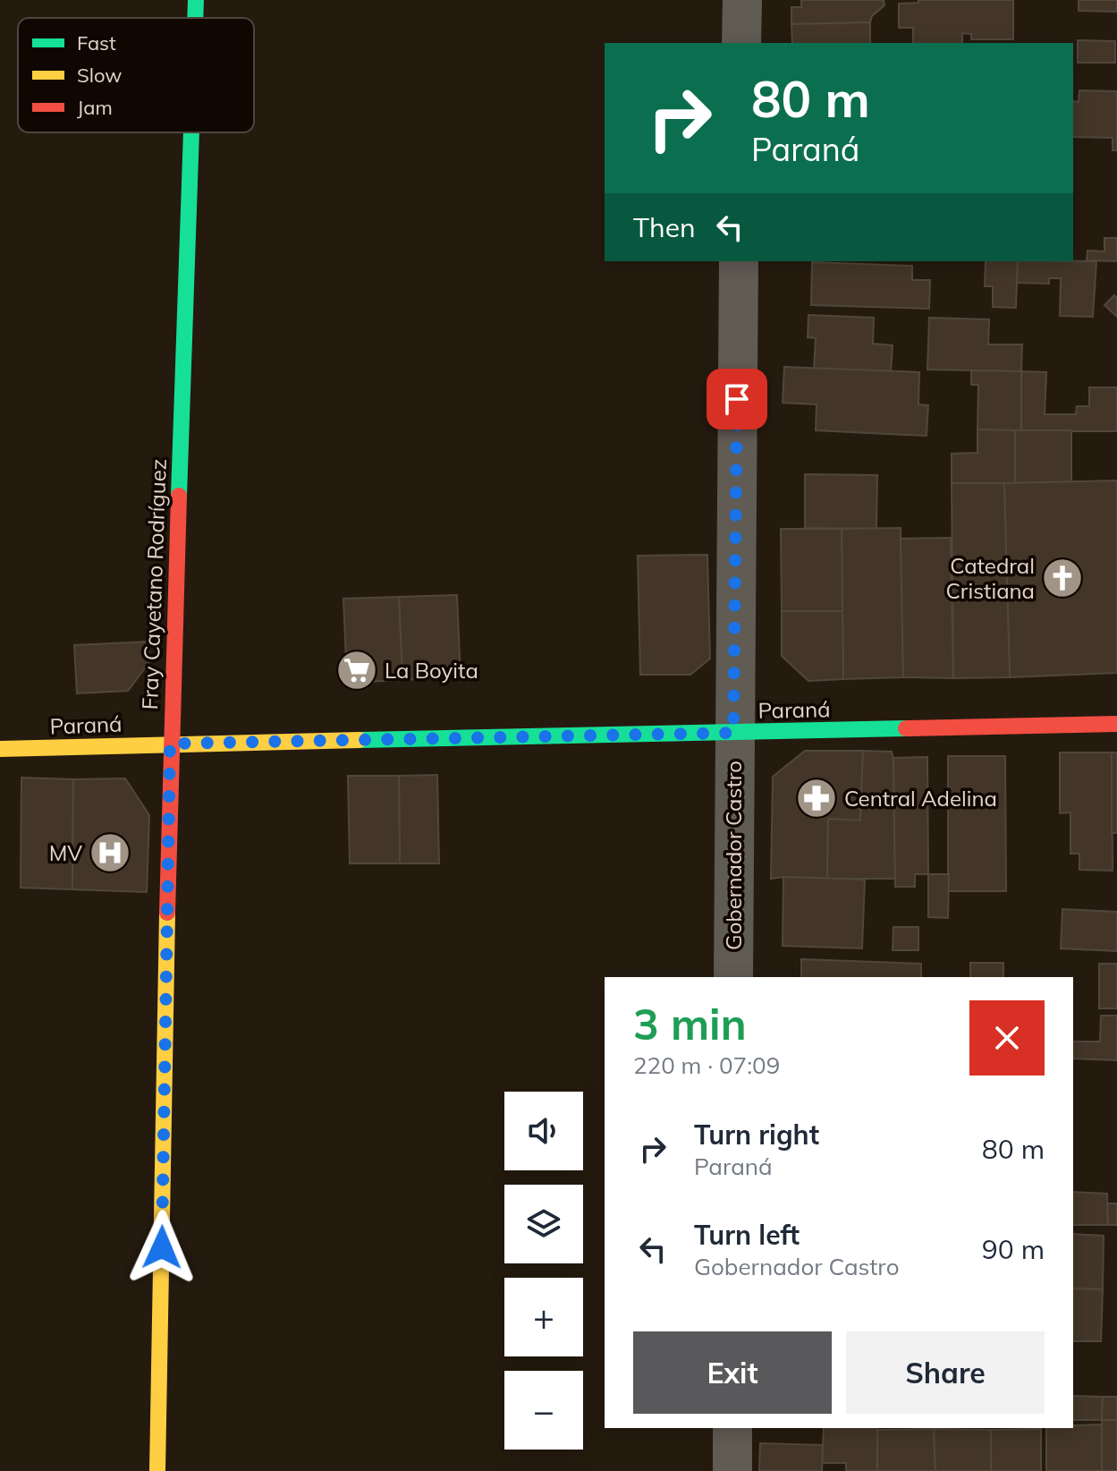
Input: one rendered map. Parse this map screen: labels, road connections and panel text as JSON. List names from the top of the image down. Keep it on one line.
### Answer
{"streets":{"street":["Fray Cayetano Rodríguez","Paraná","Gobernador Castro"]},"crossings":[["Fray Cayetano Rodríguez","Paraná"],["Paraná","Gobernador Castro"]],"places":{"church":["Catedral Cristiana"],"supermarket":["La Boyita"],"pharmacy":["Central Adelina"],"hospital":["MV"]},"legend":["Fast","Slow","Jam"],"page":{"turn":["80 m","Paraná"],"then":"Then","heading":["3 min","220 m · 07:09"],"map_buttons":["+","−"],"list":[{"name":"Turn right","note":"Paraná","value":"80 m"},{"name":"Turn left","note":"Gobernador Castro","value":"90 m"}],"buttons":["Exit","Share"]}}
